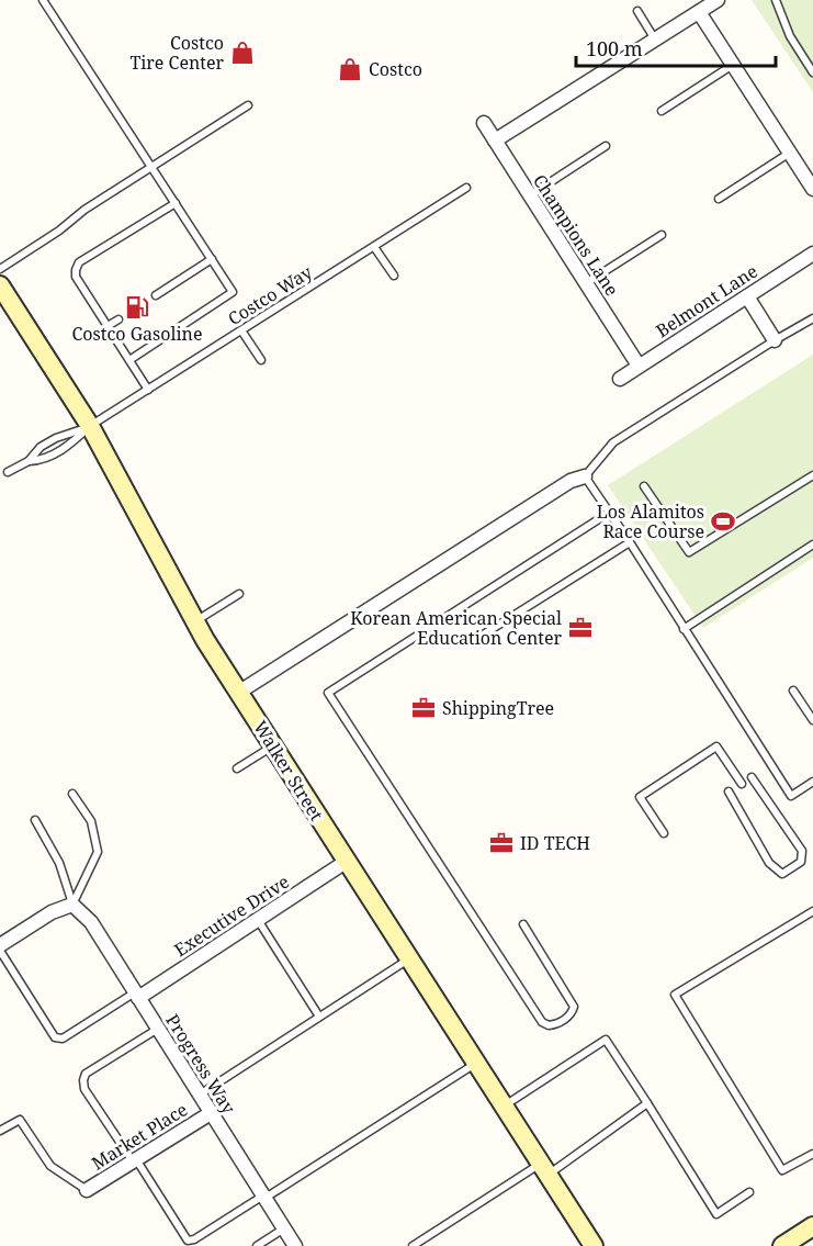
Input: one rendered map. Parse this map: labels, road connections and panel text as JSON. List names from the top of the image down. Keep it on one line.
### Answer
{"streets":{"main road":["Walker Street"],"street":["Champions Lane","Belmont Lane","Executive Drive","Progress Way","Market Place"],"lane":["Costco Way"]},"crossings":[["Champions Lane","Belmont Lane"],["Costco Way","Walker Street"],["Walker Street","Executive Drive"],["Executive Drive","Progress Way"],["Progress Way","Market Place"]],"places":{"shop":["Costco Tire Center","Costco"],"fuel station":["Costco Gasoline"],"sports":["Los Alamitos Race Course"],"office":["Korean American Special Education Center","ShippingTree","ID TECH"]},"scale_bar":"100 m"}
